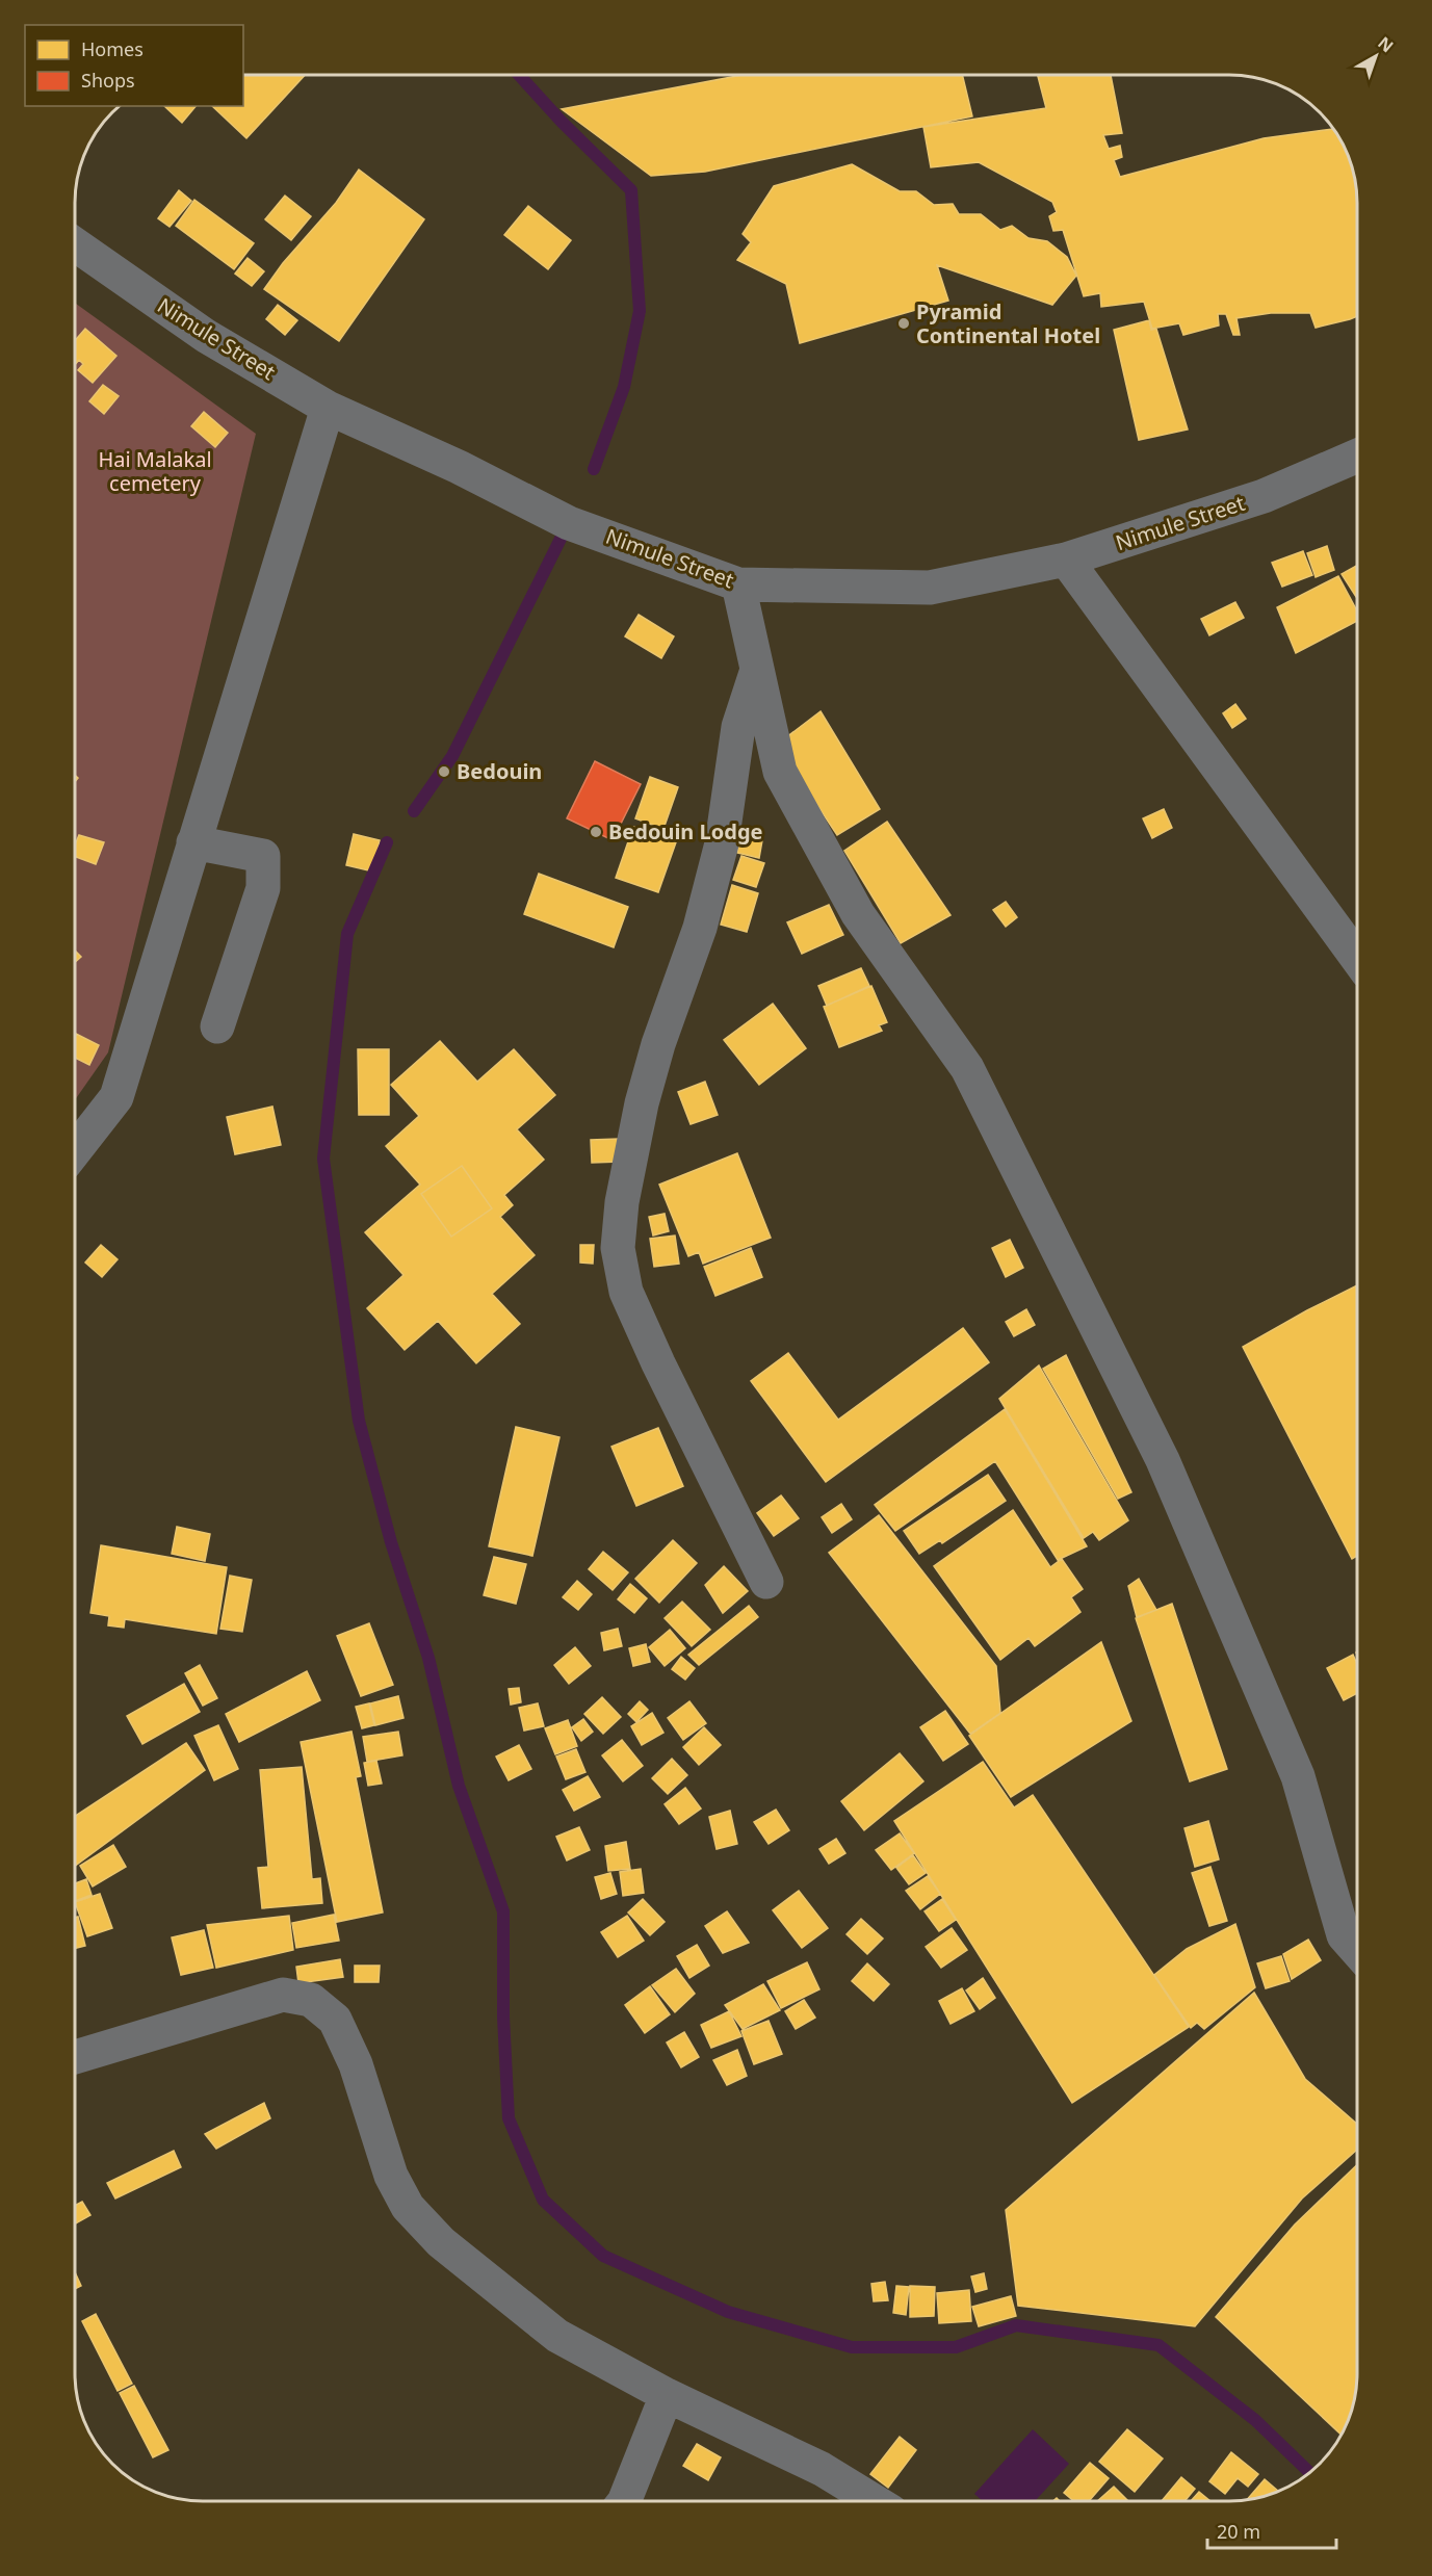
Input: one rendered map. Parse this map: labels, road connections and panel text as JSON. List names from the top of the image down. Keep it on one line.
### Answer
{"streets":{"street":["Nimule Street"]},"parks":["Hai Malakal cemetery"],"places":["Pyramid Continental Hotel","Bedouin","Bedouin Lodge"],"legend":["Homes","Shops"],"scale_bar":"20 m","north":"top right"}
